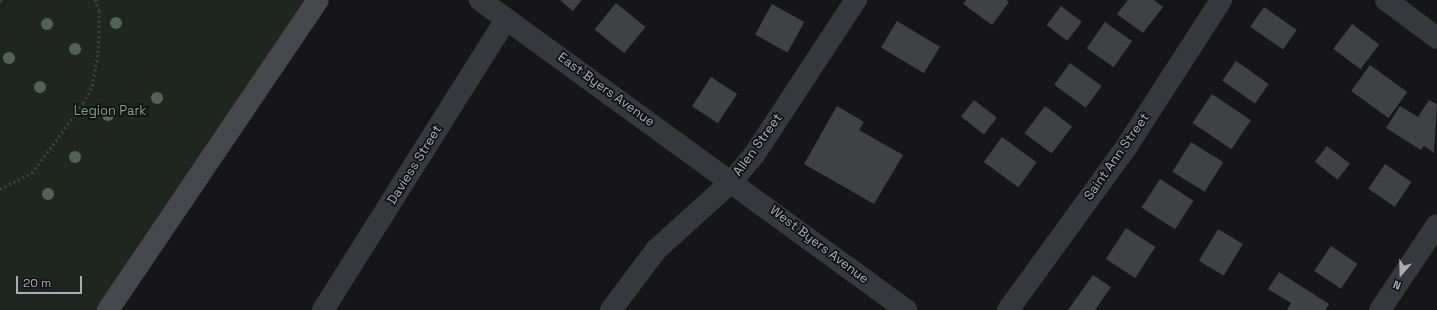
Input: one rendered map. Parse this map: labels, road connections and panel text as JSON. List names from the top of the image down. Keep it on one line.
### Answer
{"streets":{"street":["East Byers Avenue","Allen Street","Saint Ann Street","Daviess Street","West Byers Avenue"]},"crossings":[["East Byers Avenue","Allen Street"],["East Byers Avenue","Daviess Street"],["East Byers Avenue","West Byers Avenue"],["Allen Street","West Byers Avenue"]],"parks":["Legion Park"],"scale_bar":"20 m","north":"bottom"}
